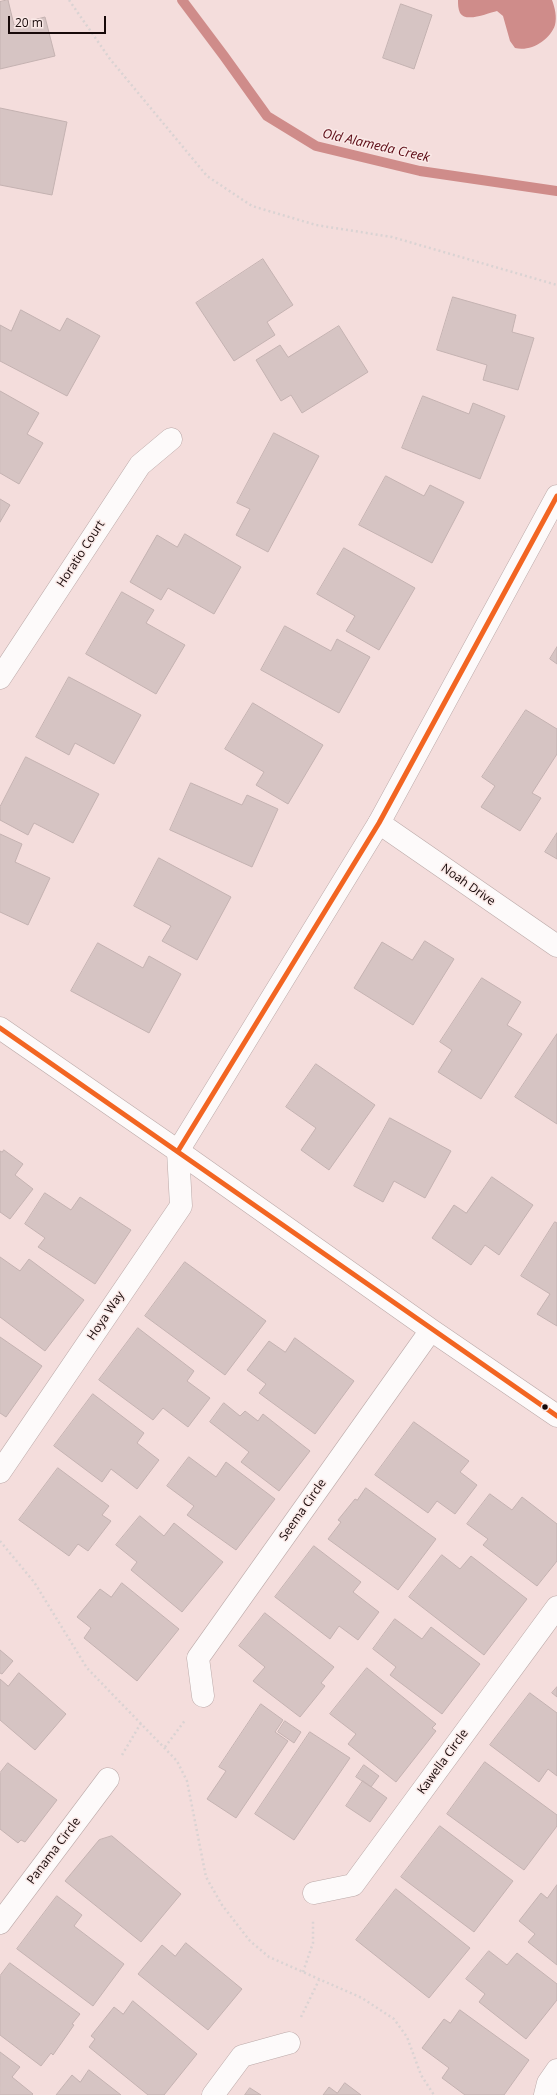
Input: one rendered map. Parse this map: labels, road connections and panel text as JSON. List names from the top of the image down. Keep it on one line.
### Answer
{"streets":{"street":["Horatio Court","Noah Drive","Hoya Way","Seema Circle","Kawella Circle","Panama Circle"]},"water":["Old Alameda Creek"],"scale_bar":"20 m"}
